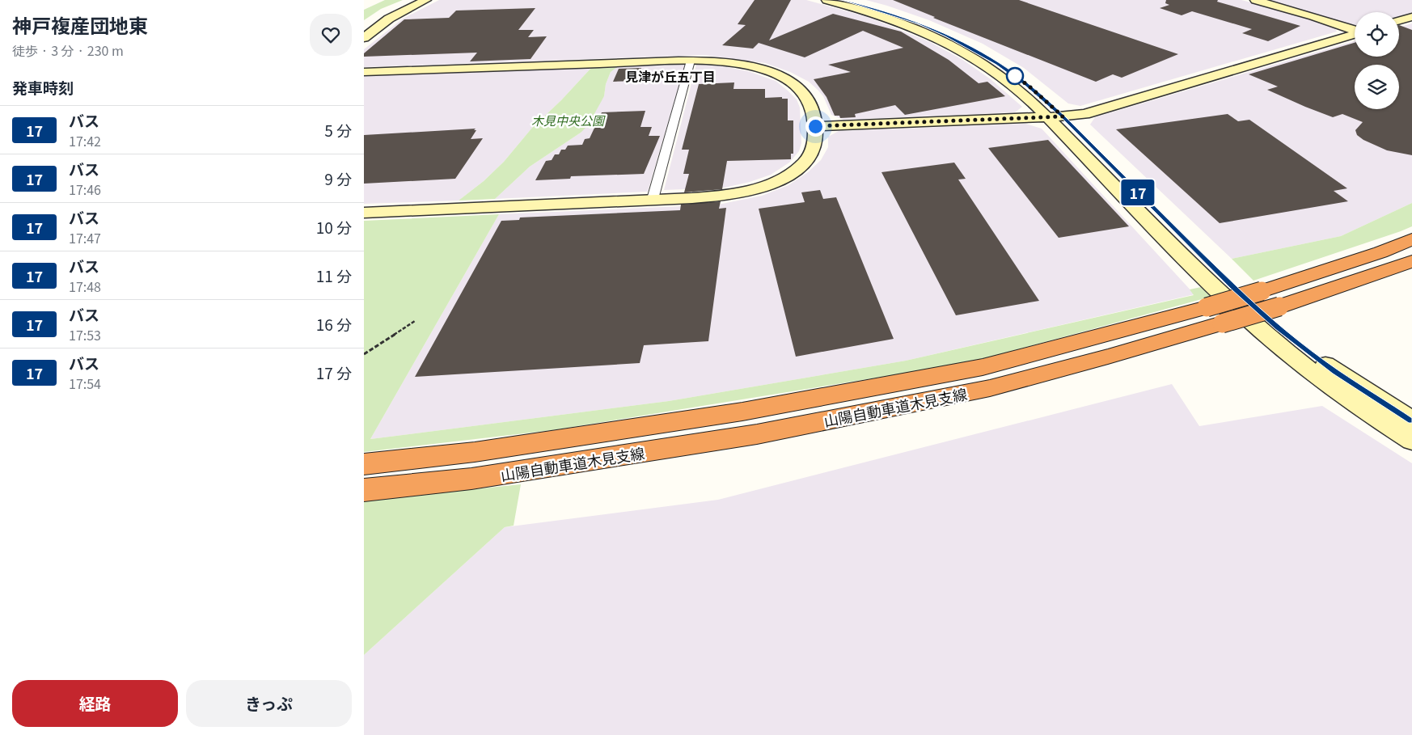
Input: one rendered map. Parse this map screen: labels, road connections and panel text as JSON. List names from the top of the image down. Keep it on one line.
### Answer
{"streets":{"highway":["山陽自動車道木見支線"]},"districts":["見津が丘五丁目"],"parks":["木見中央公園"],"lines":["bus line 17"],"page":{"heading":[["神戸複産団地東","徒歩 · 3 分 · 230 m"],"発車時刻"],"on_map":"17","list":[{"mark":"17","name":"バス","note":"17:42","value":"5 分"},{"mark":"17","name":"バス","note":"17:46","value":"9 分"},{"mark":"17","name":"バス","note":"17:47","value":"10 分"},{"mark":"17","name":"バス","note":"17:48","value":"11 分"},{"mark":"17","name":"バス","note":"17:53","value":"16 分"},{"mark":"17","name":"バス","note":"17:54","value":"17 分"}],"buttons":["経路","きっぷ"]}}
